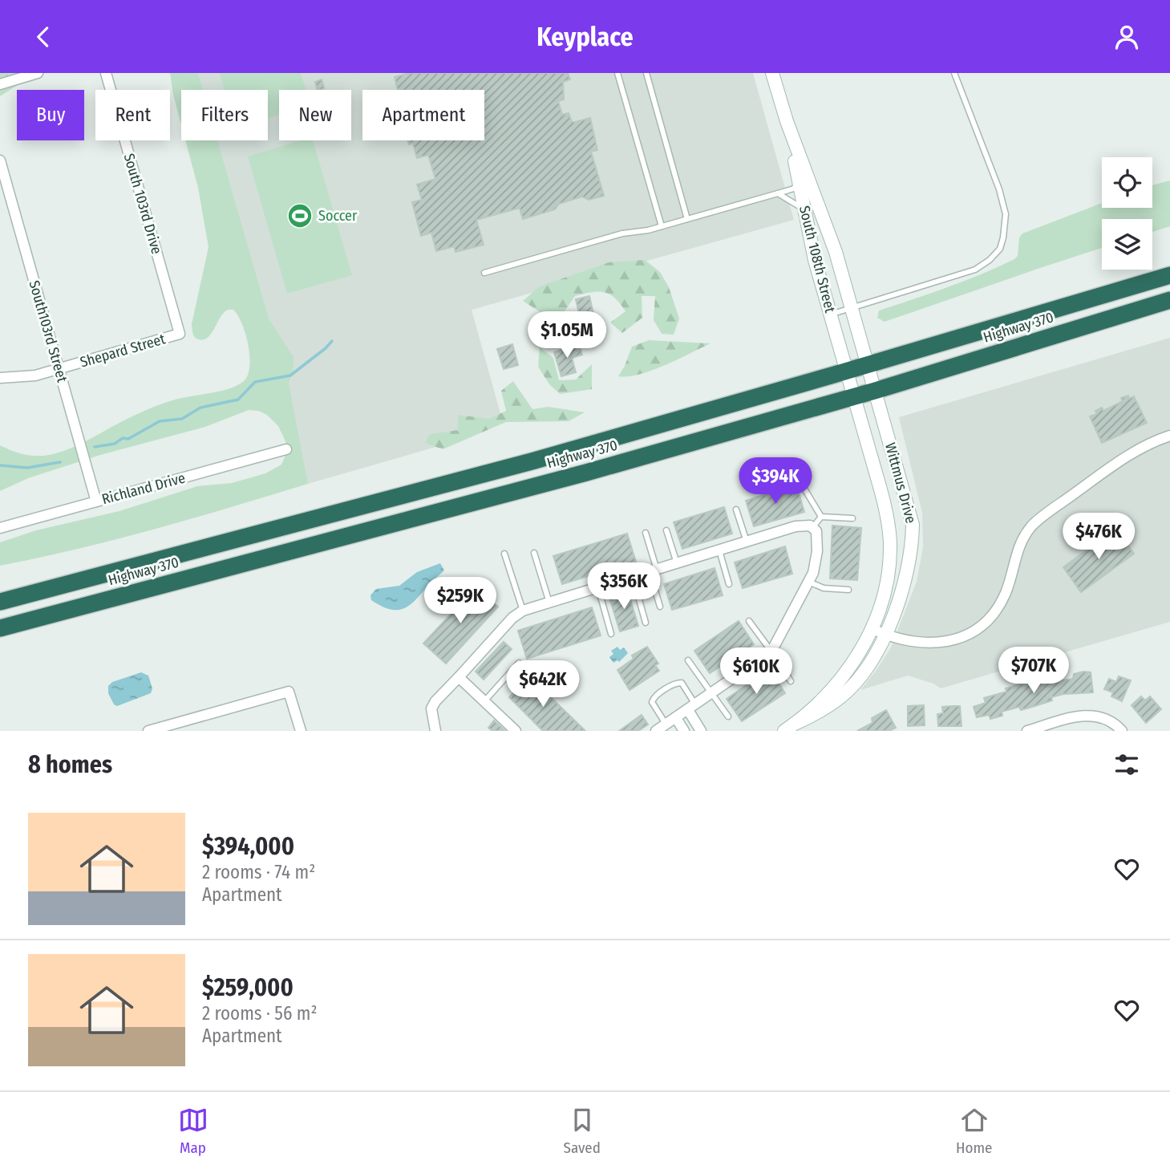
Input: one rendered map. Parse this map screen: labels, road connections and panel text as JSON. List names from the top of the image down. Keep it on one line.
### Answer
{"streets":{"highway":["Highway 370"],"street":["South 103rd Drive","South 108th Street","South103rd Street","Shepard Street","Wittmus Drive","Richland Drive"]},"crossings":[["South 103rd Drive","Shepard Street"],["South 108th Street","Highway 370"],["South 108th Street","Wittmus Drive"],["Highway 370","Wittmus Drive"],["South103rd Street","Shepard Street"],["South103rd Street","Richland Drive"]],"places":{"sports":["Soccer"]},"page":{"header":"Keyplace","chip":["Buy","Rent","Filters","New","Apartment"],"price":["$1.05M","$394K","$476K","$356K","$259K","$707K","$610K","$642K"],"heading":"8 homes","list":[{"name":"$394,000","note":"2 rooms · 74 m² · Apartment"},{"name":"$259,000","note":"2 rooms · 56 m² · Apartment"}],"tabs":["Map","Saved","Home"]}}
